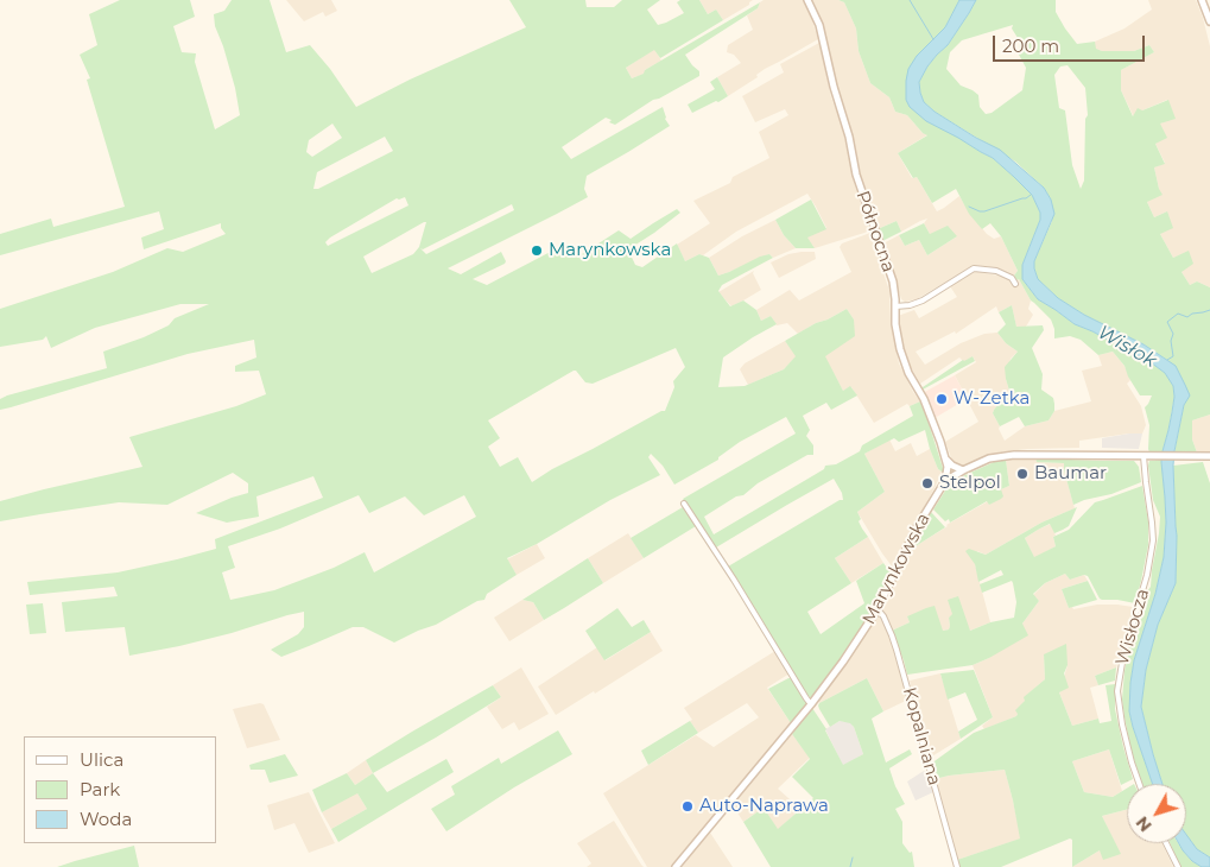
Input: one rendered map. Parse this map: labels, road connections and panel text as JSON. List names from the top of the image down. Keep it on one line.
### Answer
{"streets":{"street":["Północna","Marynkowska","Wisłocza","Kopalniana"]},"crossings":[["Północna","Marynkowska"],["Marynkowska","Wisłocza"],["Marynkowska","Kopalniana"]],"water":["Wisłok"],"places":["Marynkowska","W-Zetka","Baumar","Stelpol","Auto-Naprawa"],"legend":["Ulica","Park","Woda"],"scale_bar":"200 m","north":"bottom left"}
